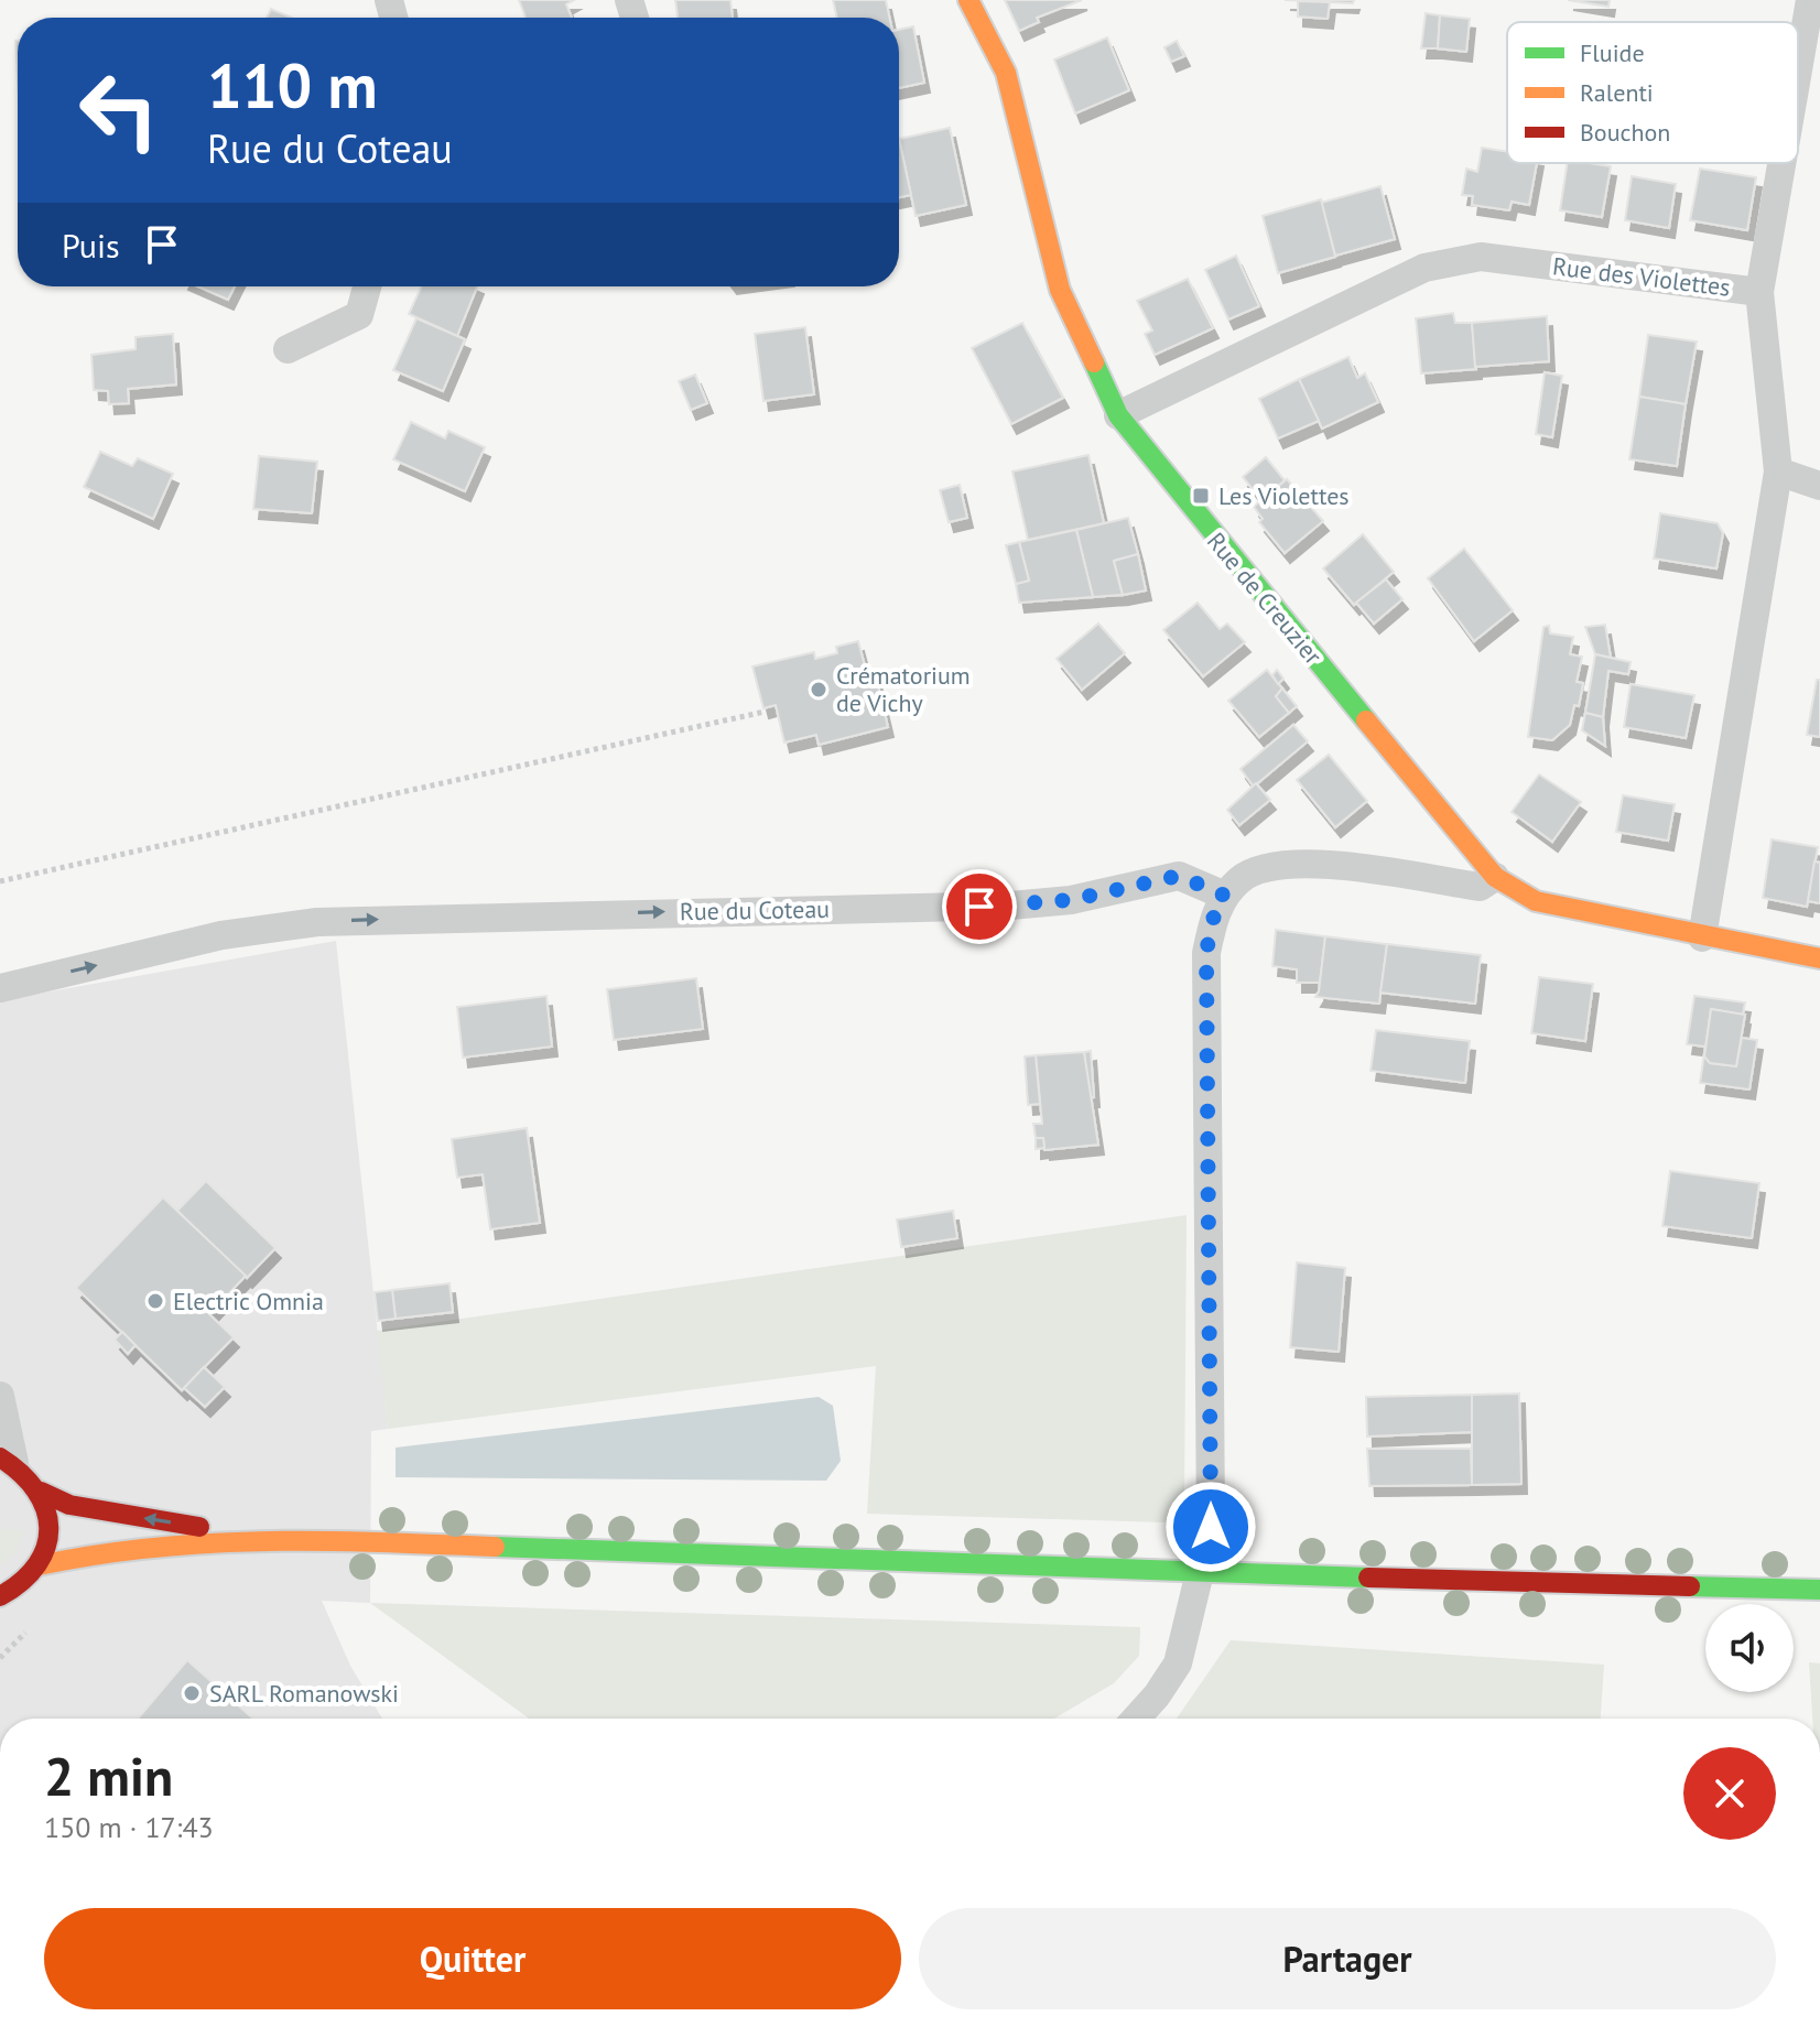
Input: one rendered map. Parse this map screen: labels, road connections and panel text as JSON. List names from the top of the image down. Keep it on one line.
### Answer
{"streets":{"street":["Rue des Violettes","Rue de Creuzier","Rue du Coteau"]},"crossings":[["Rue des Violettes","Rue de Creuzier"]],"one_way":["Rue du Coteau"],"places":{"transit":["Les Violettes"],"other":["Crématorium de Vichy","Electric Omnia","SARL Romanowski"]},"legend":["Fluide","Ralenti","Bouchon"],"page":{"turn":["110 m","Rue du Coteau"],"then":"Puis","heading":["2 min","150 m · 17:43"],"buttons":["Quitter","Partager"]}}
